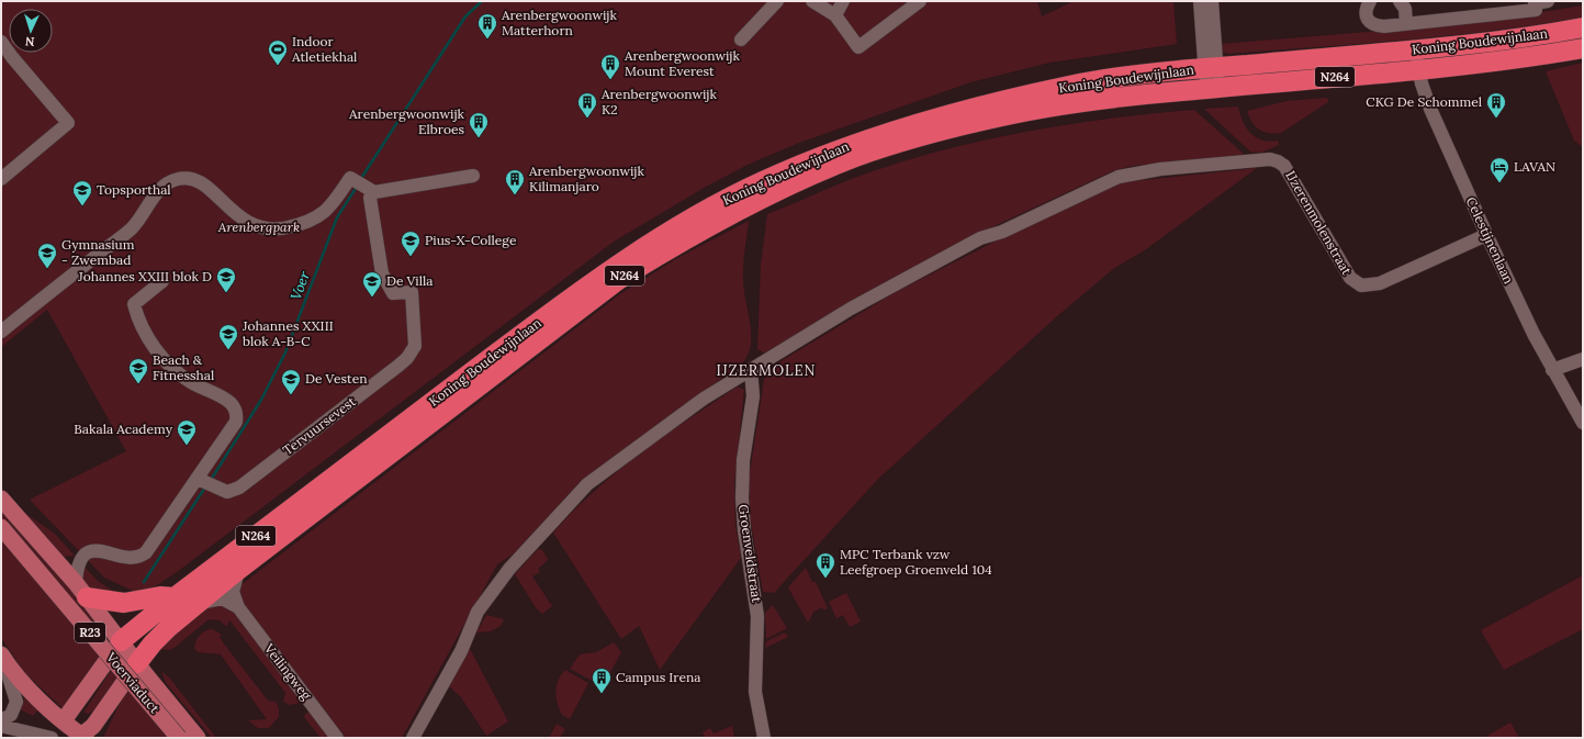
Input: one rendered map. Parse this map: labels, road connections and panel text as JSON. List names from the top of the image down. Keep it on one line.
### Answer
{"streets":{"highway":["Koning Boudewijnlaan","N264"],"main road":["R23","Voerviaduct"],"street":["IJzerenmolenstraat","Celestijnenlaan","Tervuursevest","Groenveldstraat","Veilingweg"]},"crossings":[["Koning Boudewijnlaan","Celestijnenlaan"],["Koning Boudewijnlaan","R23"],["Koning Boudewijnlaan","Veilingweg"],["IJzerenmolenstraat","Celestijnenlaan"],["IJzerenmolenstraat","Groenveldstraat"]],"districts":["IJZERMOLEN"],"water":["Voer"],"parks":["Arenbergpark"],"places":{"building":["Arenbergwoonwijk Matterhorn","Arenbergwoonwijk Mount Everest","Arenbergwoonwijk K2","CKG De Schommel","Arenbergwoonwijk Elbroes","Arenbergwoonwijk Kilimanjaro","MPC Terbank vzw Leefgroep Groenveld 104","Campus Irena"],"sports":["Indoor Atletiekhal"],"hotel":["LAVAN"],"school or university":["Topsporthal","Pius-X-College","Gymnasium - Zwembad","Johannes XXIII blok D","De Villa","Johannes XXIII blok A-B-C","Beach & Fitnesshal","De Vesten","Bakala Academy"]},"north":"bottom"}
